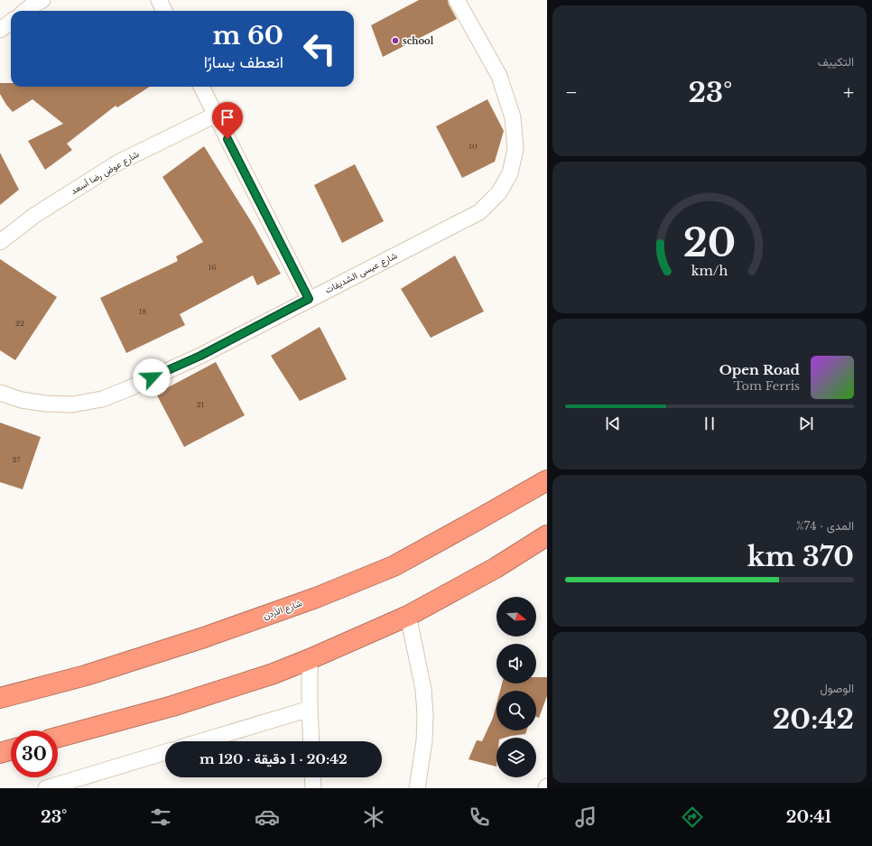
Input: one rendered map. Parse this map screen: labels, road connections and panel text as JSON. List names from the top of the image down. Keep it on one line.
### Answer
{"streets":{"highway":["شارع الأردن"],"street":["شارع عوض رضا أسعد","شارع عيسى الشديفات"]},"places":["school"],"house_numbers":["10","16","18","22","21","27"],"north":"right","page":{"tile":["التكييف",["المدى · 74%","370 km"],["الوصول","20:42"]],"turn":["60 m","انعطف يسارًا"],"heat":["−","23°","+"],"song":["Open Road","Tom Ferris"],"limit":"30","trip":"20:42 · 1 دقيقة · 120 m","tabs":["20:41","23°"],"gauge":["20","km/h"]}}
